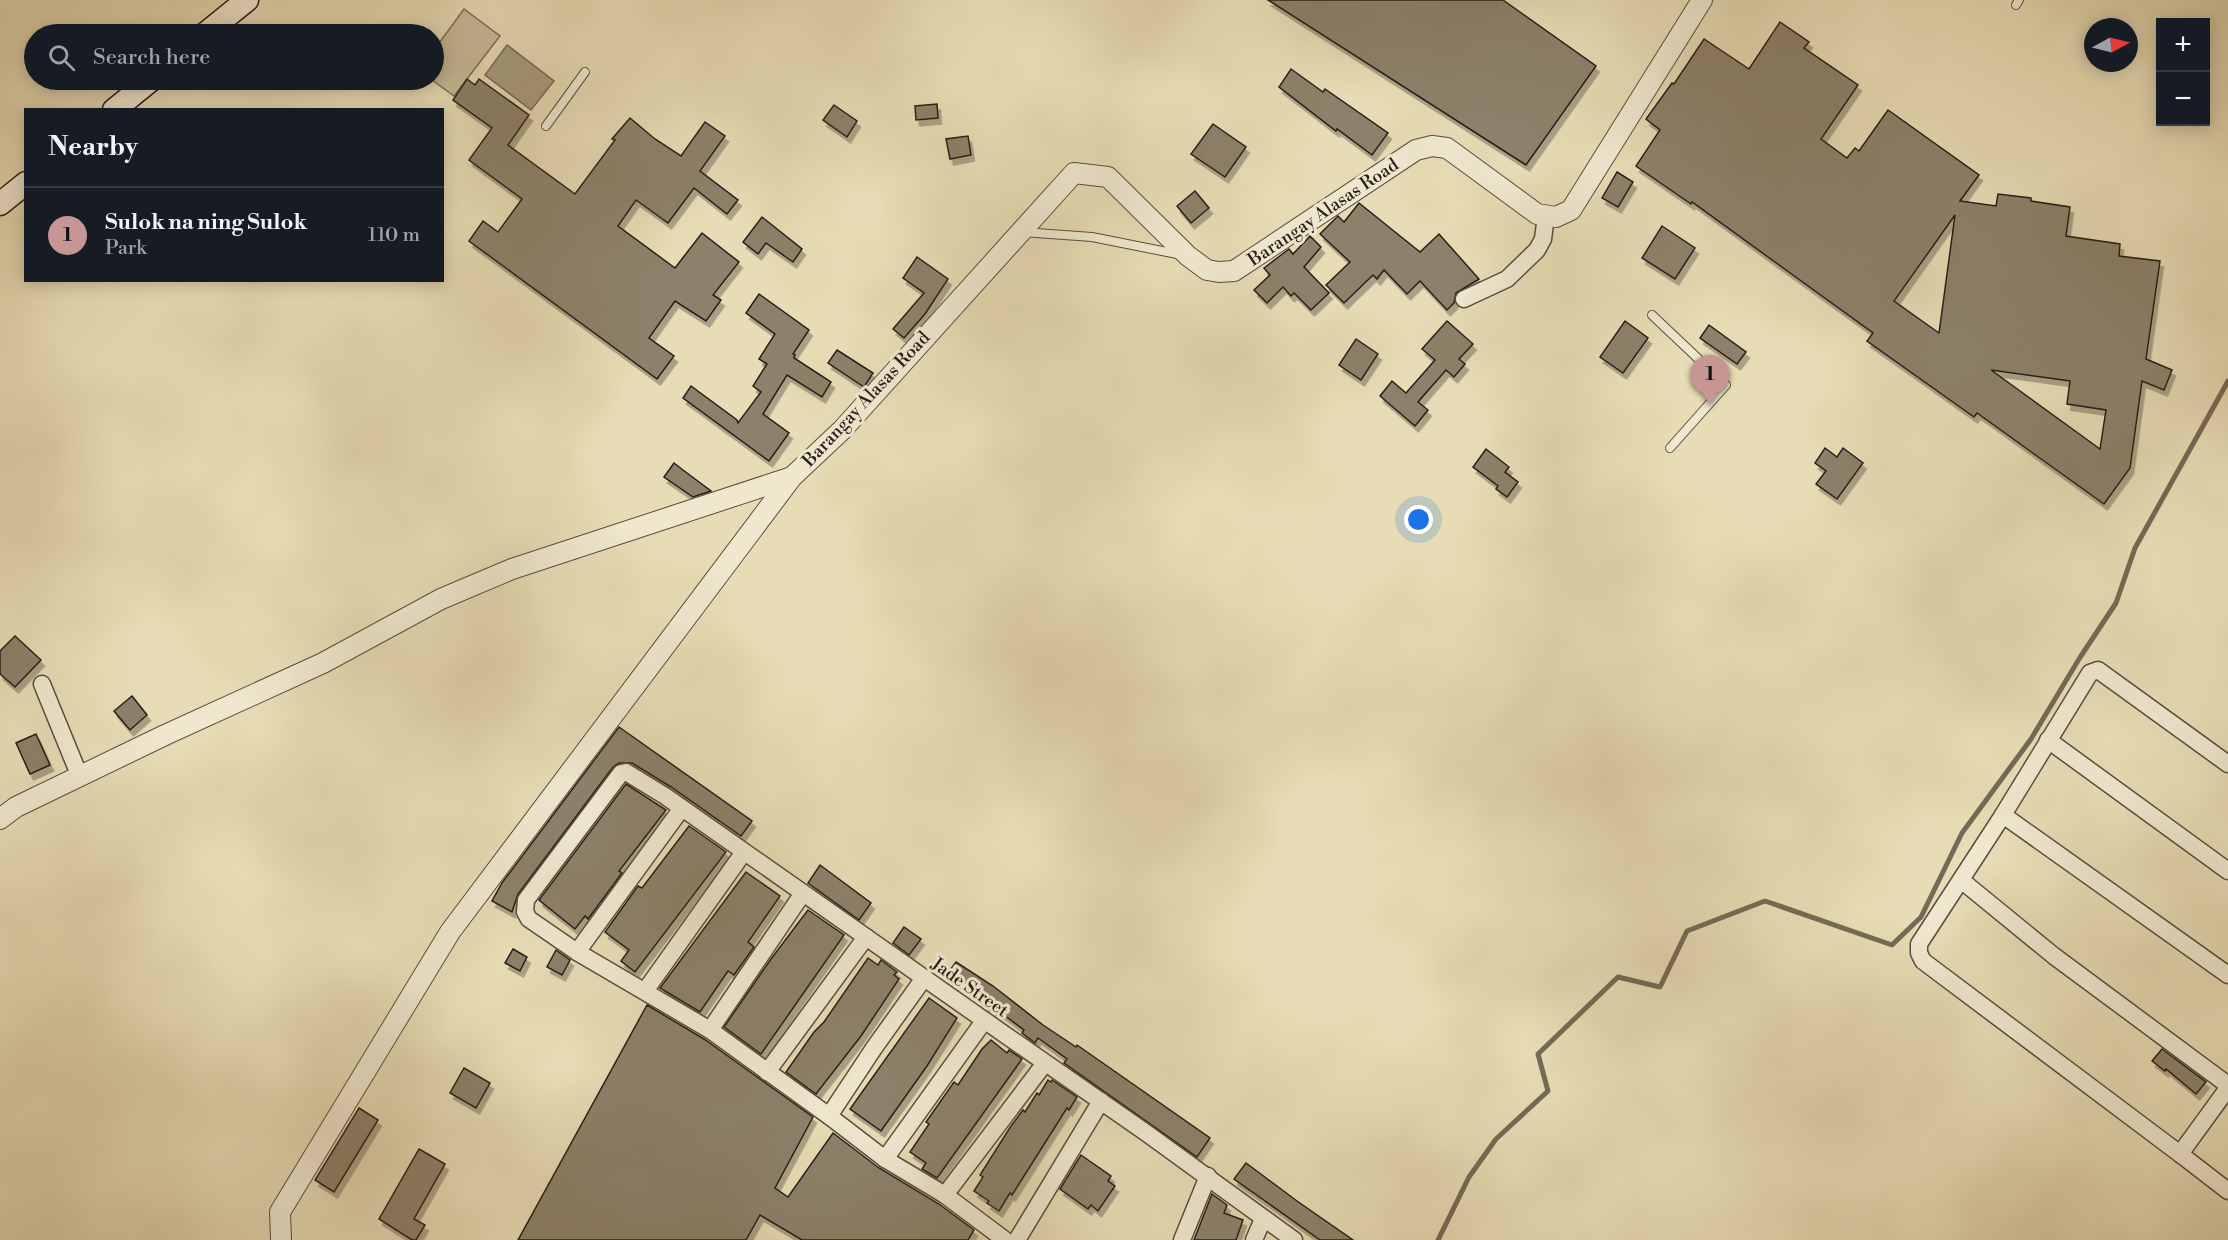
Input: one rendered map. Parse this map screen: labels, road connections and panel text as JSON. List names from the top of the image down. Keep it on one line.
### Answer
{"streets":{"street":["Barangay Alasas Road","Jade Street"]},"north":"right","page":{"map_buttons":["+","−"],"search":"Search here","heading":"Nearby","list":[{"mark":"1","name":"Sulok na ning Sulok","note":"Park","value":"110 m"}],"pins":"1"}}
